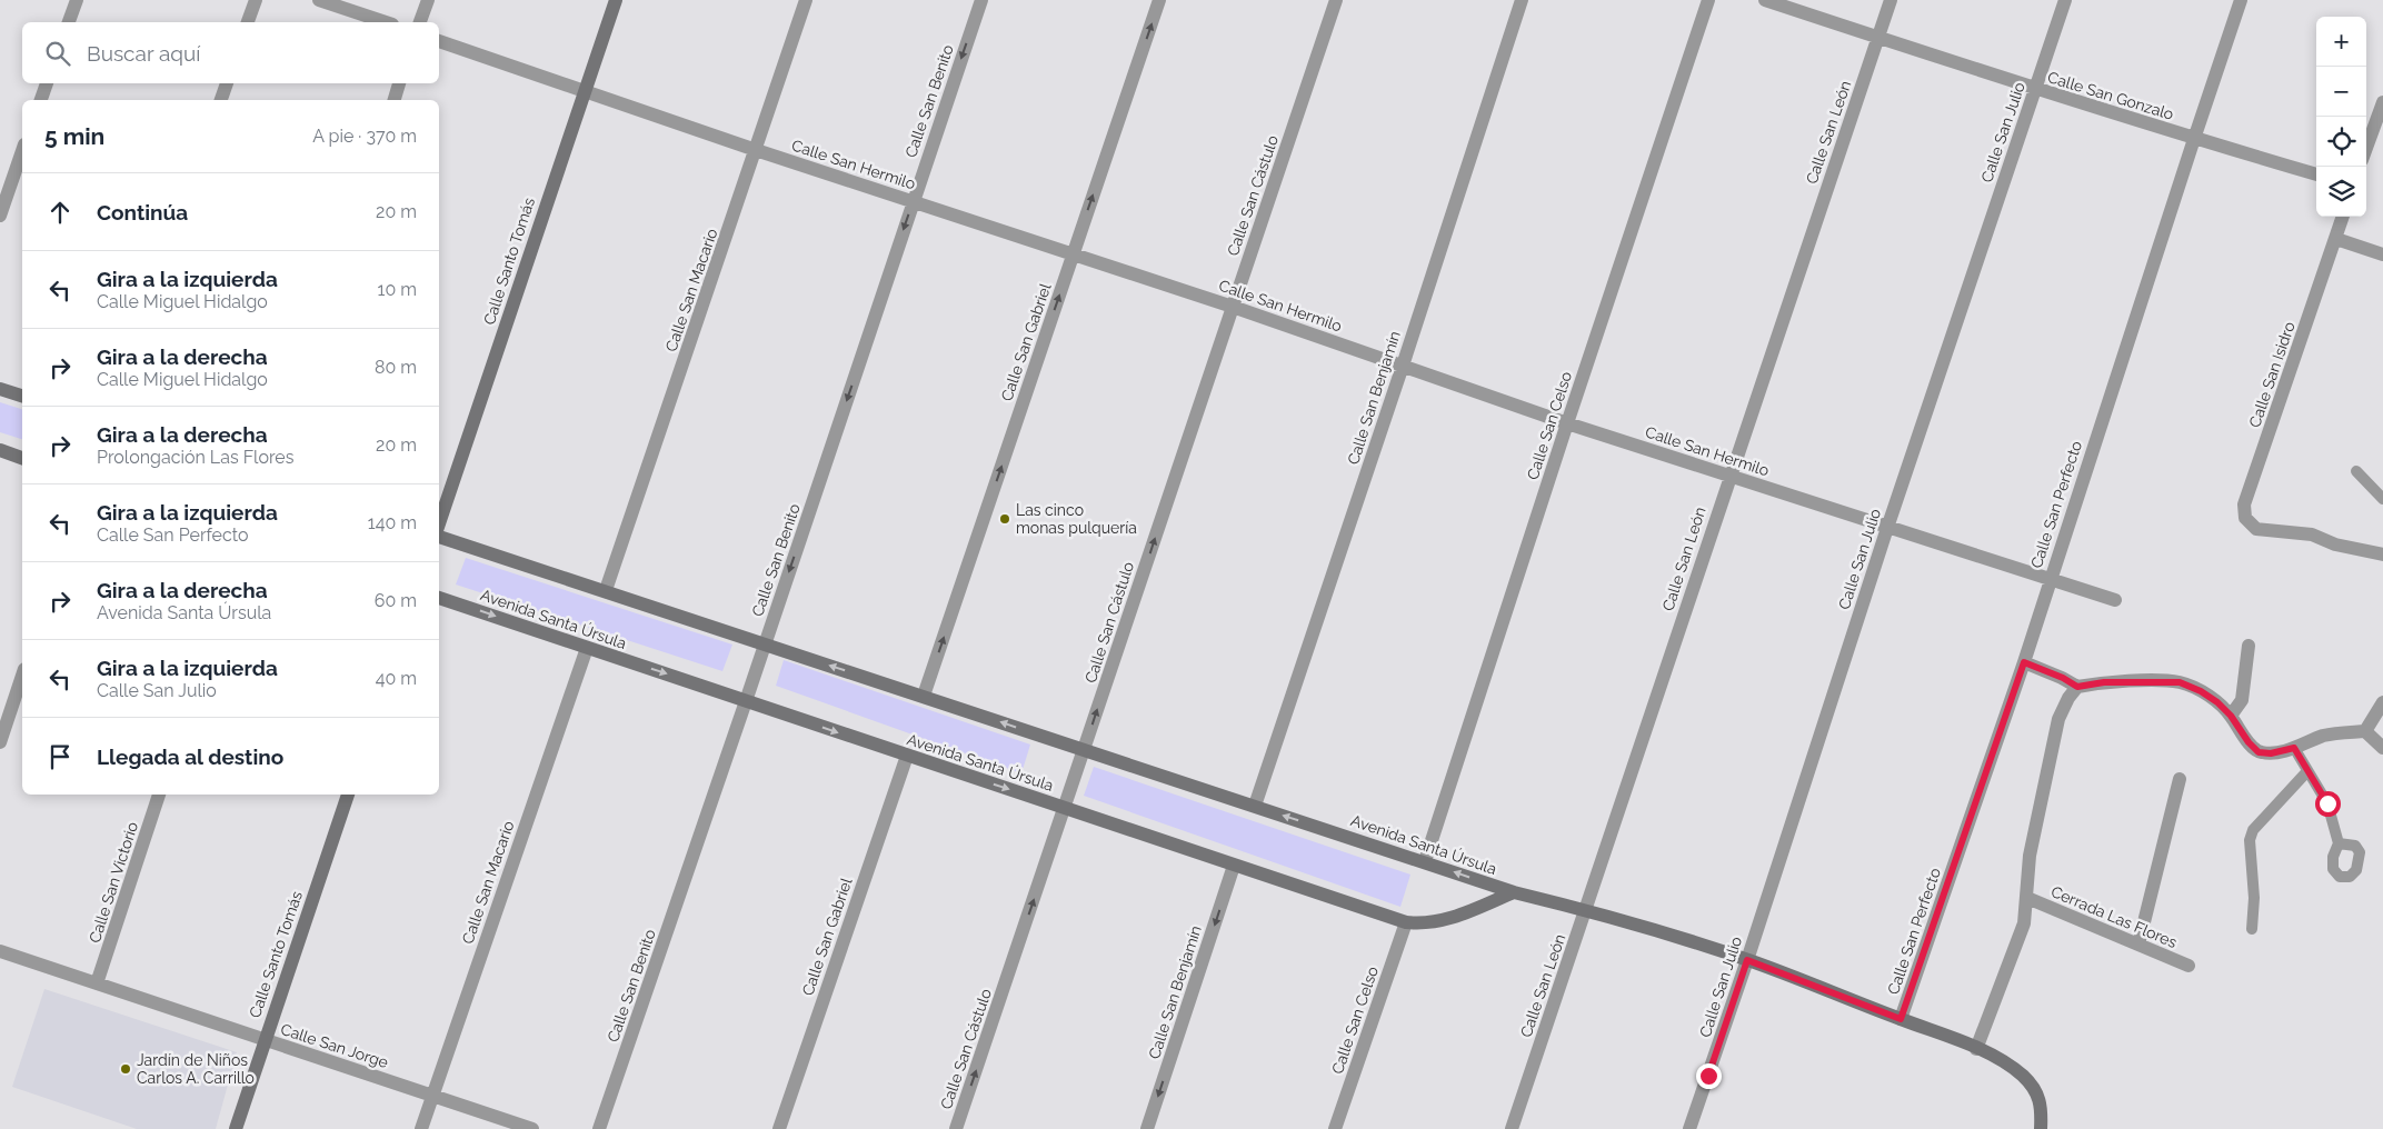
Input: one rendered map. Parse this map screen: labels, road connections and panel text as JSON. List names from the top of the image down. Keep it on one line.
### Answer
{"streets":{"street":["Calle San Gonzalo","Calle San Benito","Calle San León","Calle San Julio","Calle San Hermilo","Calle San Cástulo","Calle Santo Tomás","Calle San Macario","Calle San Gabriel","Calle San Isidro","Calle San Benjamín","Calle San Celso","Calle San Perfecto","Avenida Santa Úrsula","Calle San Victorio","Cerrada Las Flores","Calle San Jorge"]},"crossings":[["Calle San Gonzalo","Calle San León"],["Calle San Gonzalo","Calle San Julio"],["Calle San Gonzalo","Calle San Perfecto"],["Calle San Benito","Calle San Hermilo"],["Calle San Benito","Avenida Santa Úrsula"],["Calle San León","Calle San Hermilo"],["Calle San León","Avenida Santa Úrsula"],["Calle San Julio","Calle San Hermilo"],["Calle San Julio","Avenida Santa Úrsula"],["Calle San Hermilo","Calle San Cástulo"],["Calle San Hermilo","Calle Santo Tomás"],["Calle San Hermilo","Calle San Macario"],["Calle San Hermilo","Calle San Gabriel"],["Calle San Hermilo","Calle San Benjamín"],["Calle San Hermilo","Calle San Celso"],["Calle San Hermilo","Calle San Perfecto"],["Calle San Cástulo","Avenida Santa Úrsula"],["Calle Santo Tomás","Calle San Jorge"],["Calle San Macario","Avenida Santa Úrsula"],["Calle San Macario","Calle San Jorge"],["Calle San Gabriel","Avenida Santa Úrsula"],["Calle San Benjamín","Avenida Santa Úrsula"],["Calle San Celso","Avenida Santa Úrsula"],["Calle San Perfecto","Avenida Santa Úrsula"],["Calle San Victorio","Calle San Jorge"]],"one_way":["Calle San Benito","Calle San Cástulo","Calle San Gabriel"],"places":["Las cinco monas pulquería","Jardín de Niños Carlos A. Carrillo"],"page":{"map_buttons":["+","−"],"search":"Buscar aquí","heading":["5 min","A pie · 370 m"],"list":[["Continúa","20 m"],["Gira a la izquierda","Calle Miguel Hidalgo","10 m"],["Gira a la derecha","Calle Miguel Hidalgo","80 m"],["Gira a la derecha","Prolongación Las Flores","20 m"],["Gira a la izquierda","Calle San Perfecto","140 m"],["Gira a la derecha","Avenida Santa Úrsula","60 m"],["Gira a la izquierda","Calle San Julio","40 m"],"Llegada al destino"]}}
